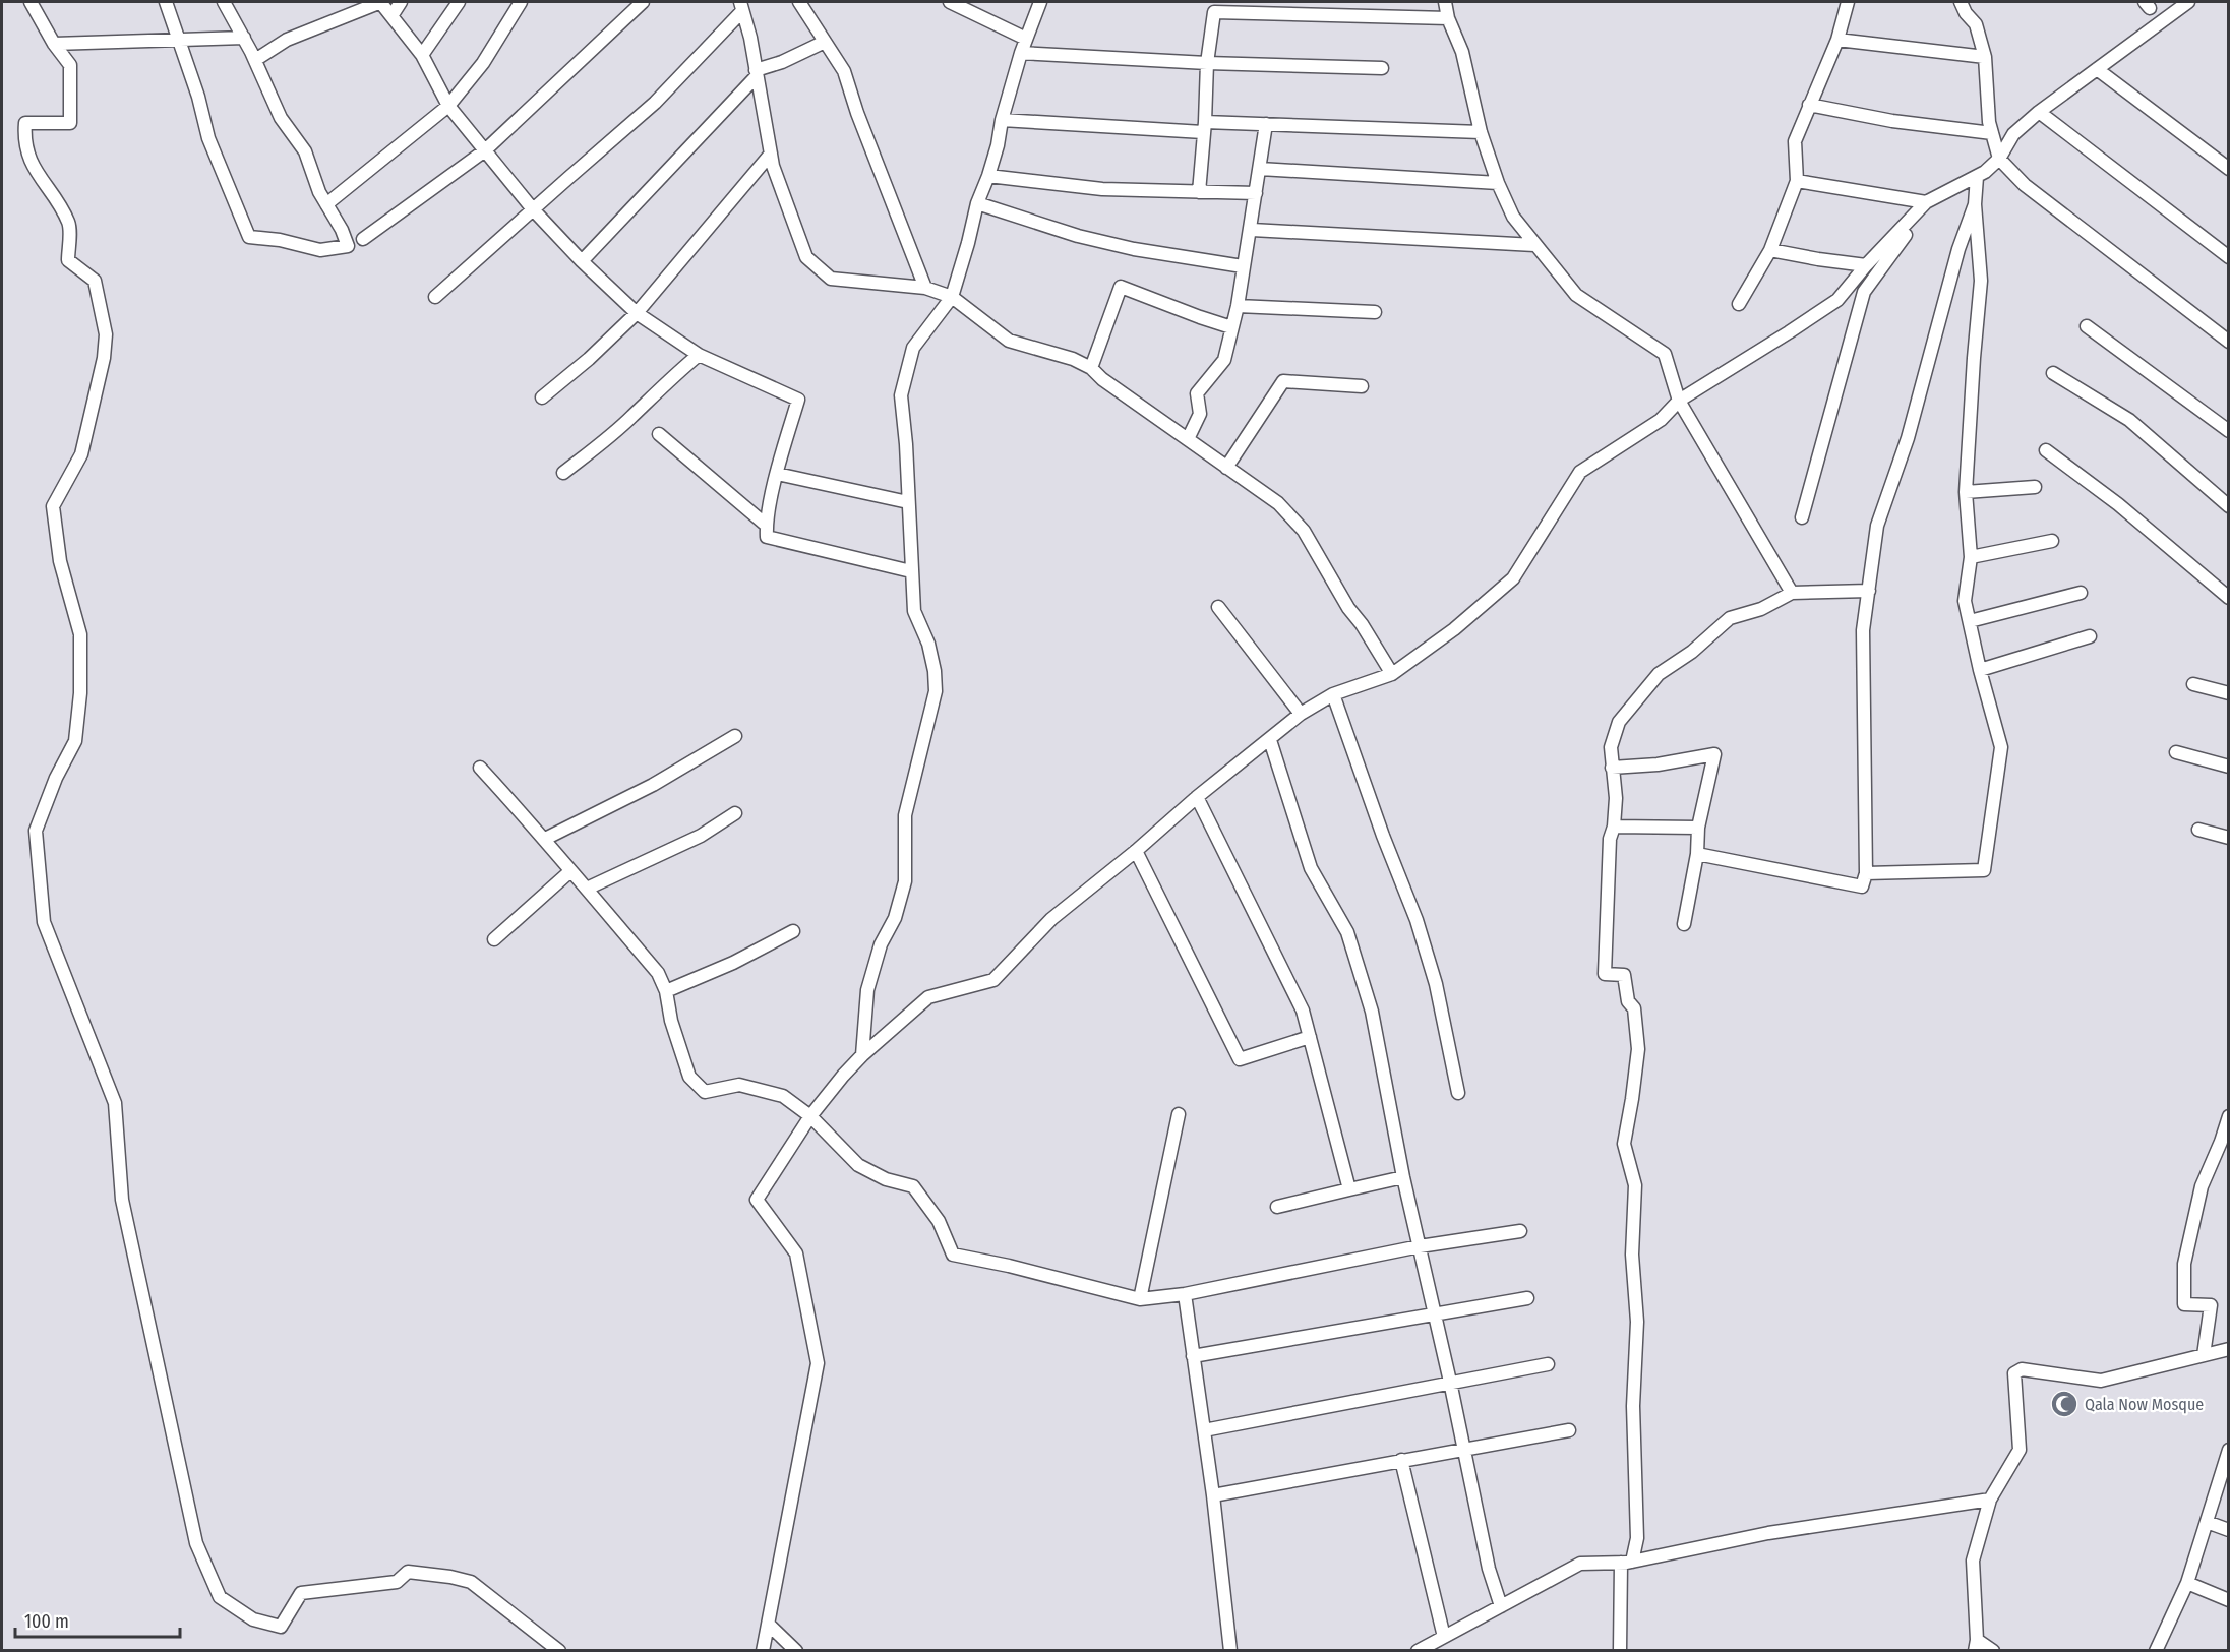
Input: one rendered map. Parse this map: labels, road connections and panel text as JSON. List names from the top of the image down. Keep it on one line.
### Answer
{"places":{"mosque":["Qala Now Mosque"]},"scale_bar":"100 m"}
